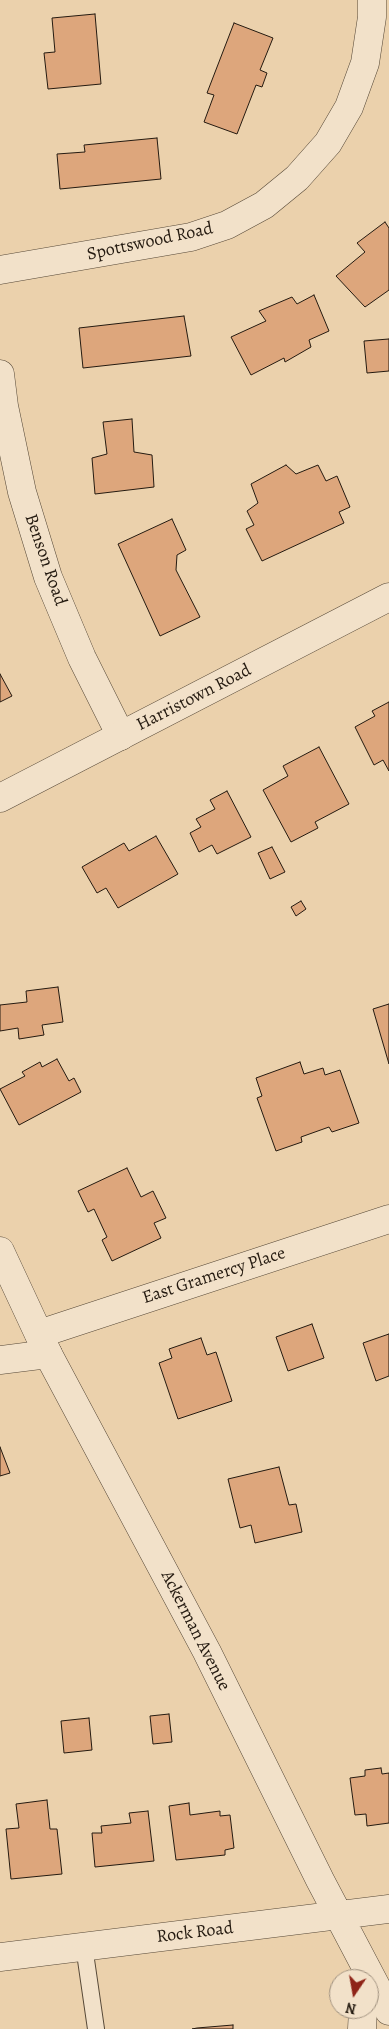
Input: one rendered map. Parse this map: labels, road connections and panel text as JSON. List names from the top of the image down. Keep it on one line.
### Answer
{"streets":{"street":["Spottswood Road","Benson Road","Harristown Road","East Gramercy Place","Ackerman Avenue","Rock Road"]},"crossings":[["Benson Road","Harristown Road"],["East Gramercy Place","Ackerman Avenue"],["Ackerman Avenue","Rock Road"]],"north":"bottom"}
